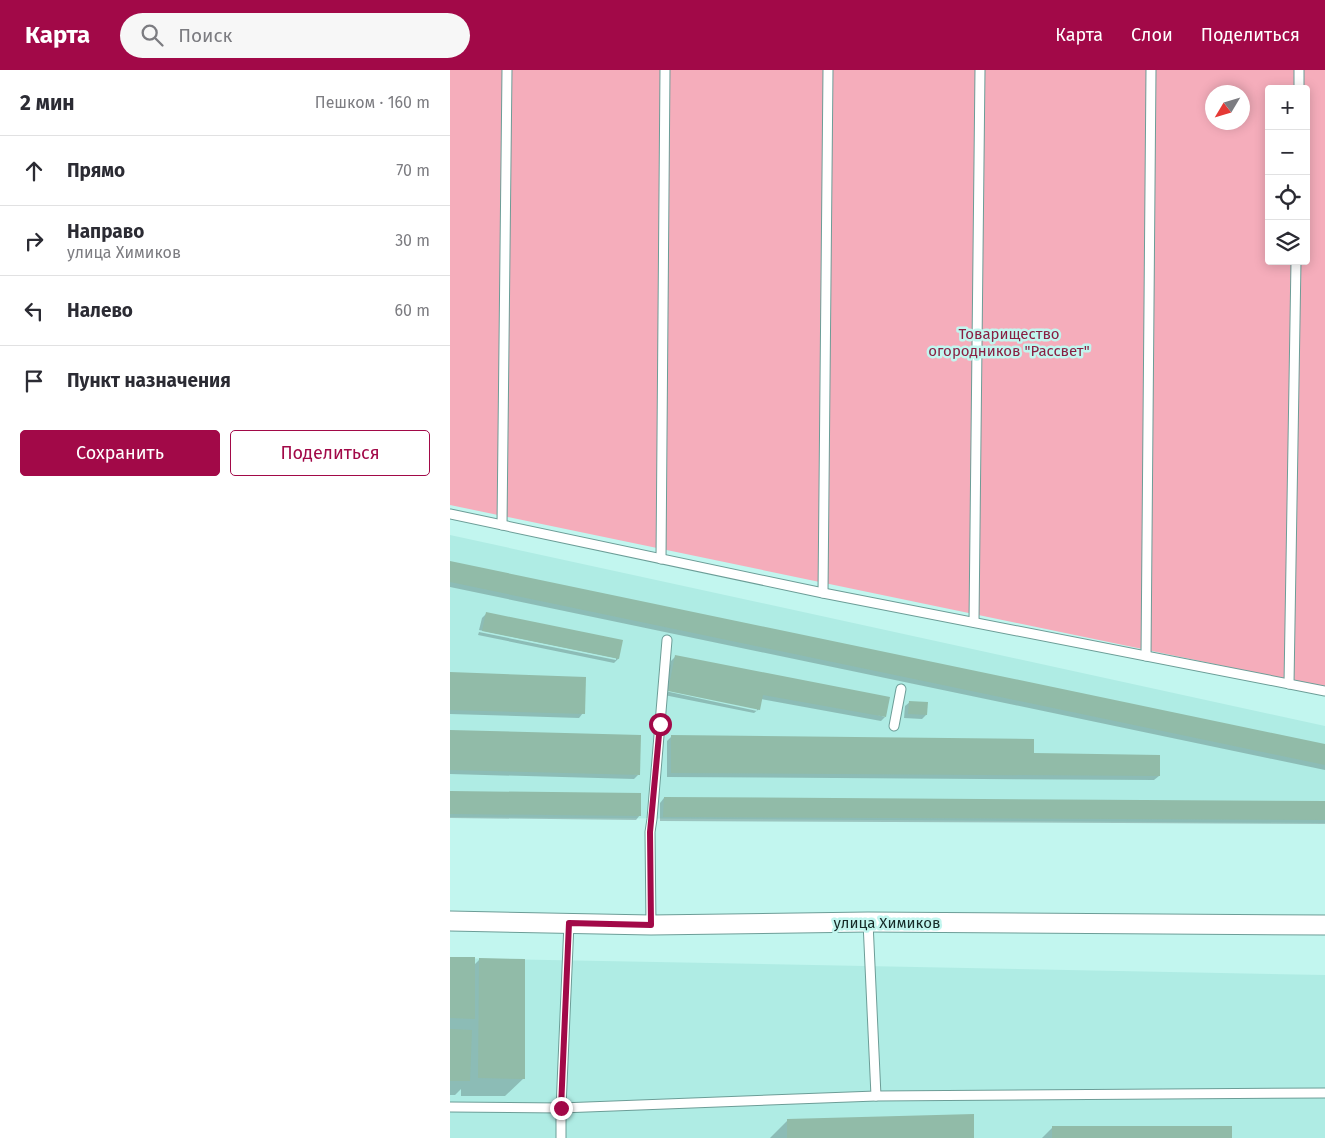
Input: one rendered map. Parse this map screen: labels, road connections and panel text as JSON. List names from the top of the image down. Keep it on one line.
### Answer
{"streets":{"street":["улица Химиков"]},"parks":["Товарищество огородников \"Рассвет\""],"north":"bottom left","page":{"header":"Карта","search":"Поиск","nav":["Карта","Слои","Поделиться"],"heading":["2 мин","Пешком · 160 m"],"map_buttons":["+","−"],"list":[["Прямо","70 m"],["Направо","улица Химиков","30 m"],["Налево","60 m"],"Пункт назначения"],"buttons":["Сохранить","Поделиться"]}}
